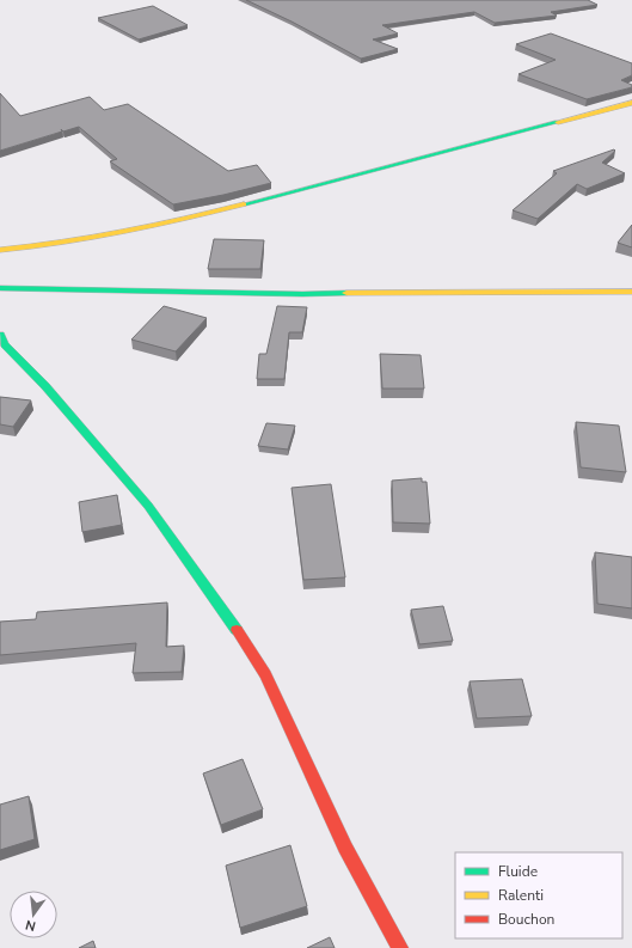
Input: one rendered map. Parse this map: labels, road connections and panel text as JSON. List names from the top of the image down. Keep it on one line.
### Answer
{"legend":["Fluide","Ralenti","Bouchon"],"north":"bottom"}
